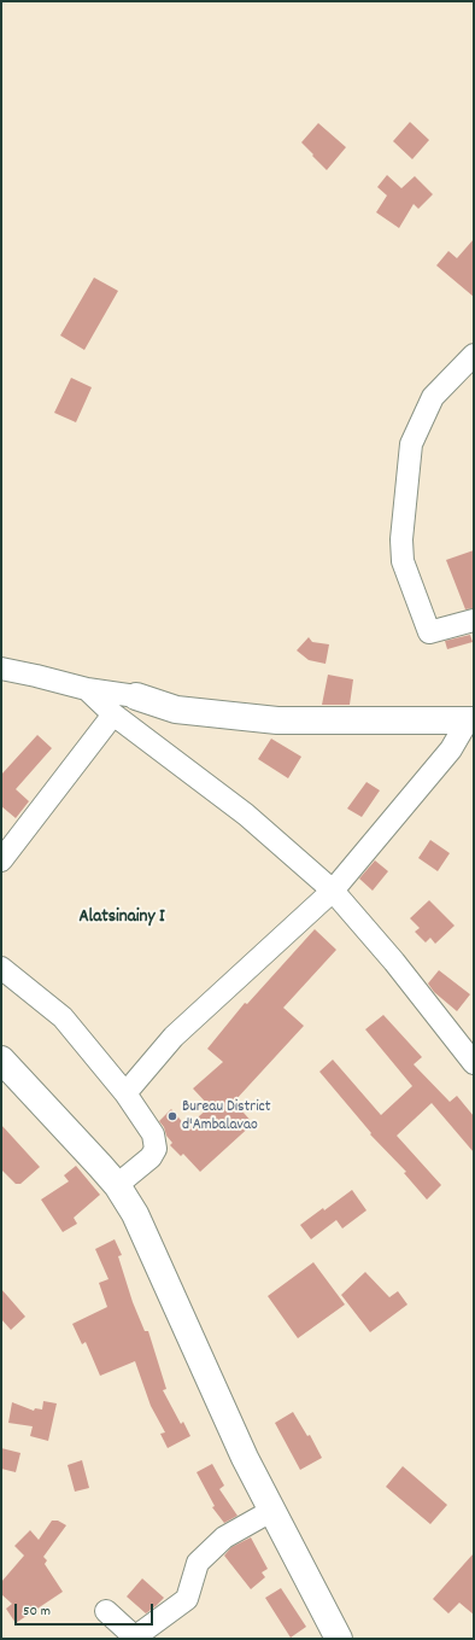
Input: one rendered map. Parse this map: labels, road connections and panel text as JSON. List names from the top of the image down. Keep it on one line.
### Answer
{"districts":["Alatsinainy I"],"places":["Bureau District d'Ambalavao"],"scale_bar":"50 m"}
